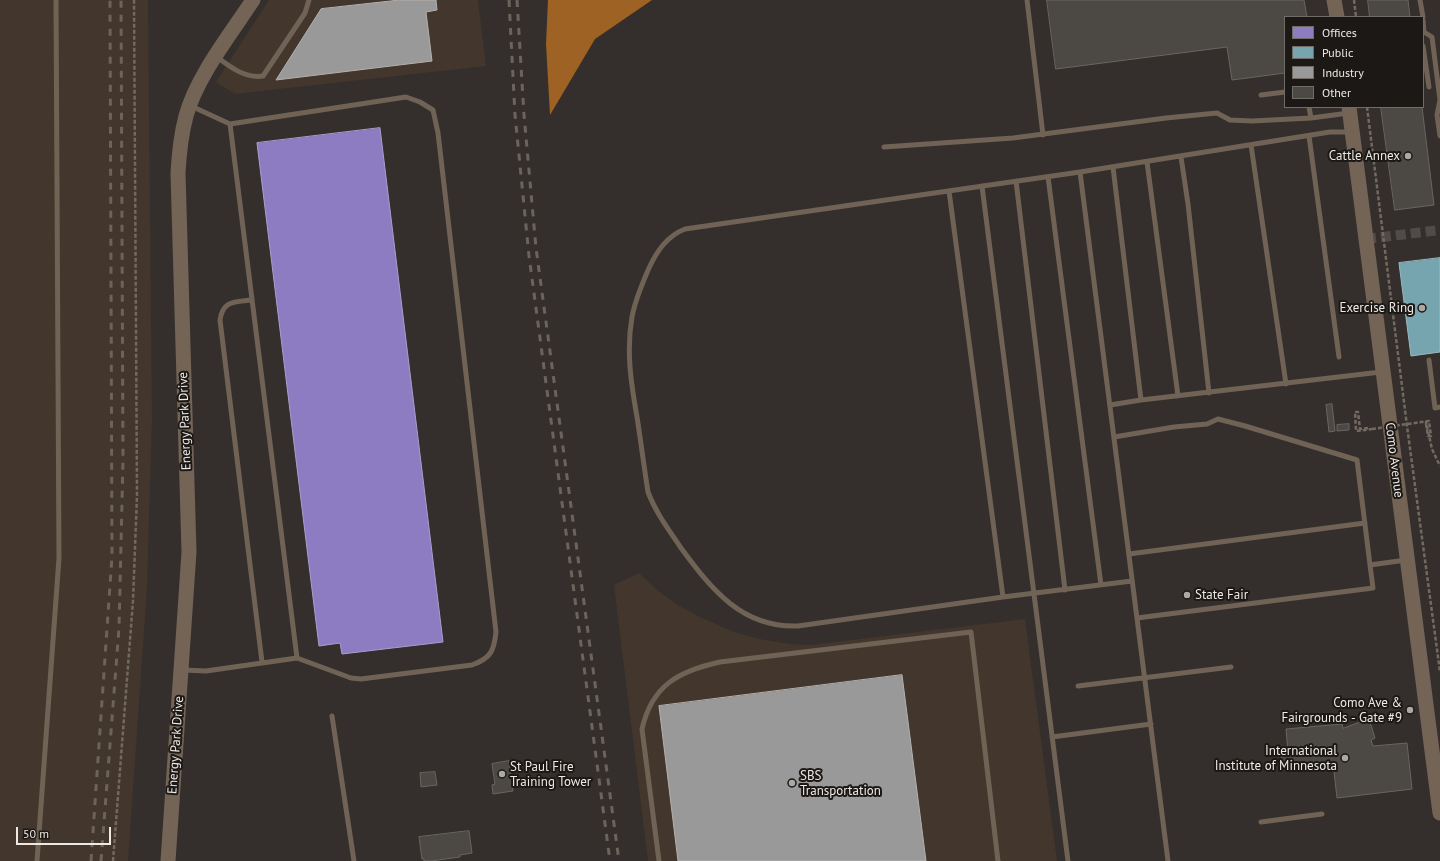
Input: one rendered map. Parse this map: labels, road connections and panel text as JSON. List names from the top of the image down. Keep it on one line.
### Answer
{"streets":{"street":["Energy Park Drive","Como Avenue"]},"places":["Cattle Annex","Exercise Ring","State Fair","Como Ave & Fairgrounds - Gate #9","International Institute of Minnesota","St Paul Fire Training Tower","SBS Transportation"],"legend":["Offices","Public","Industry","Other"],"scale_bar":"50 m"}
